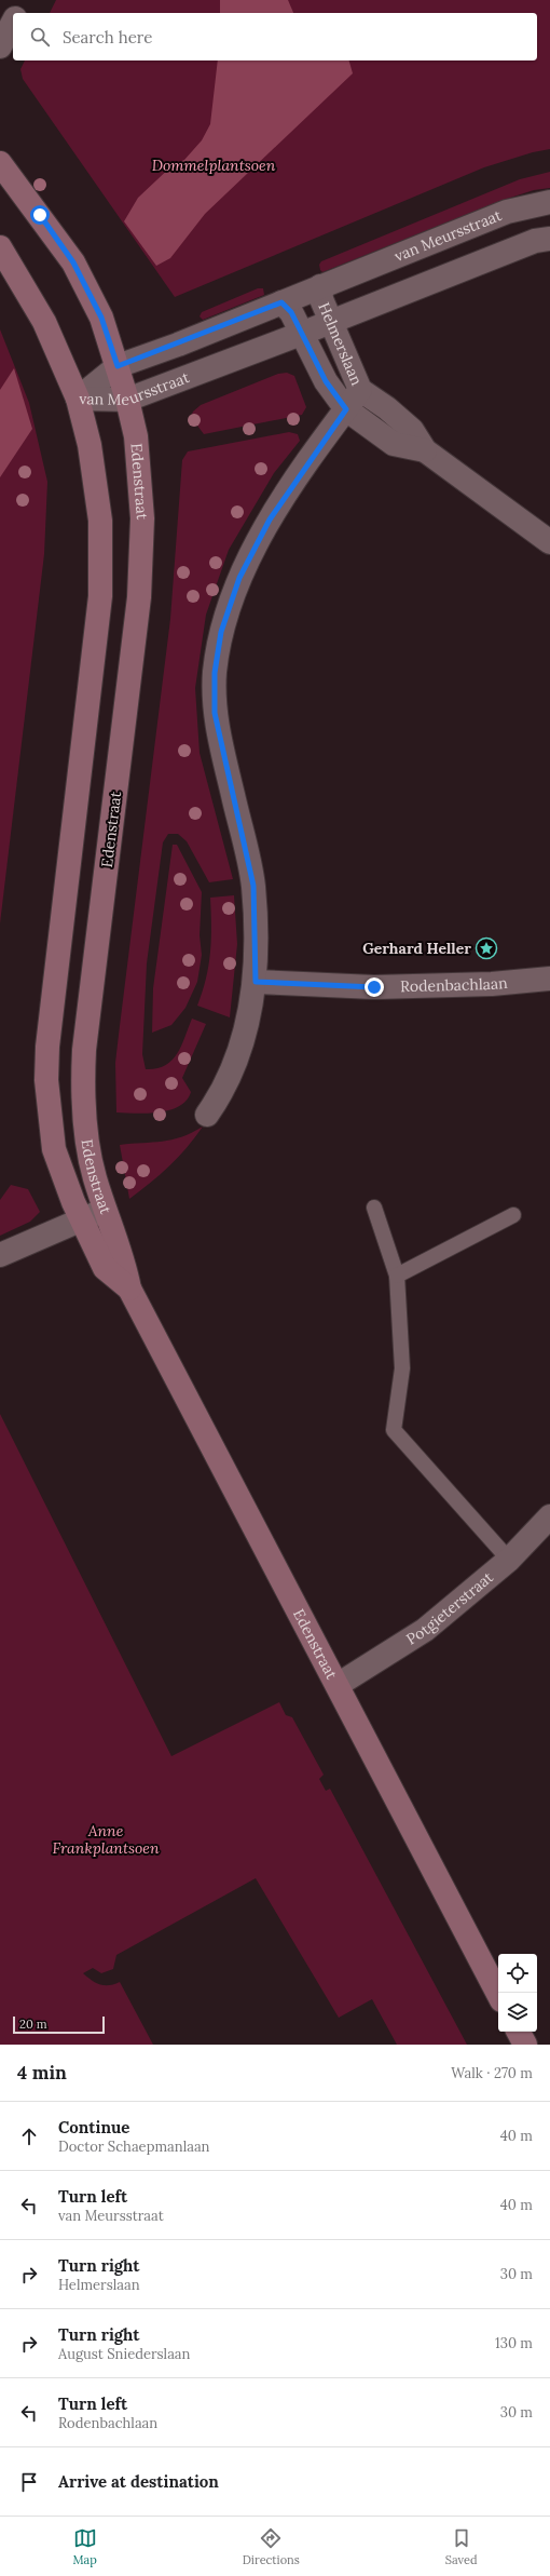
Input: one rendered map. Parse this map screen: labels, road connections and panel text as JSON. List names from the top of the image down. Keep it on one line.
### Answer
{"streets":{"main road":["Edenstraat"],"street":["van Meursstraat","Helmerslaan","Rodenbachlaan","Potgieterstraat"]},"crossings":[["van Meursstraat","Helmerslaan"],["van Meursstraat","Edenstraat"],["Edenstraat","Potgieterstraat"]],"parks":["Dommelplantsoen","Anne Frankplantsoen"],"places":{"place":["Gerhard Heller"]},"scale_bar":"20 m","page":{"search":"Search here","scale":"20 m","heading":["4 min","Walk · 270 m"],"list":[["Continue","Doctor Schaepmanlaan","40 m"],["Turn left","van Meursstraat","40 m"],["Turn right","Helmerslaan","30 m"],["Turn right","August Sniederslaan","130 m"],["Turn left","Rodenbachlaan","30 m"],"Arrive at destination"],"nav":["Map","Directions","Saved"]}}
